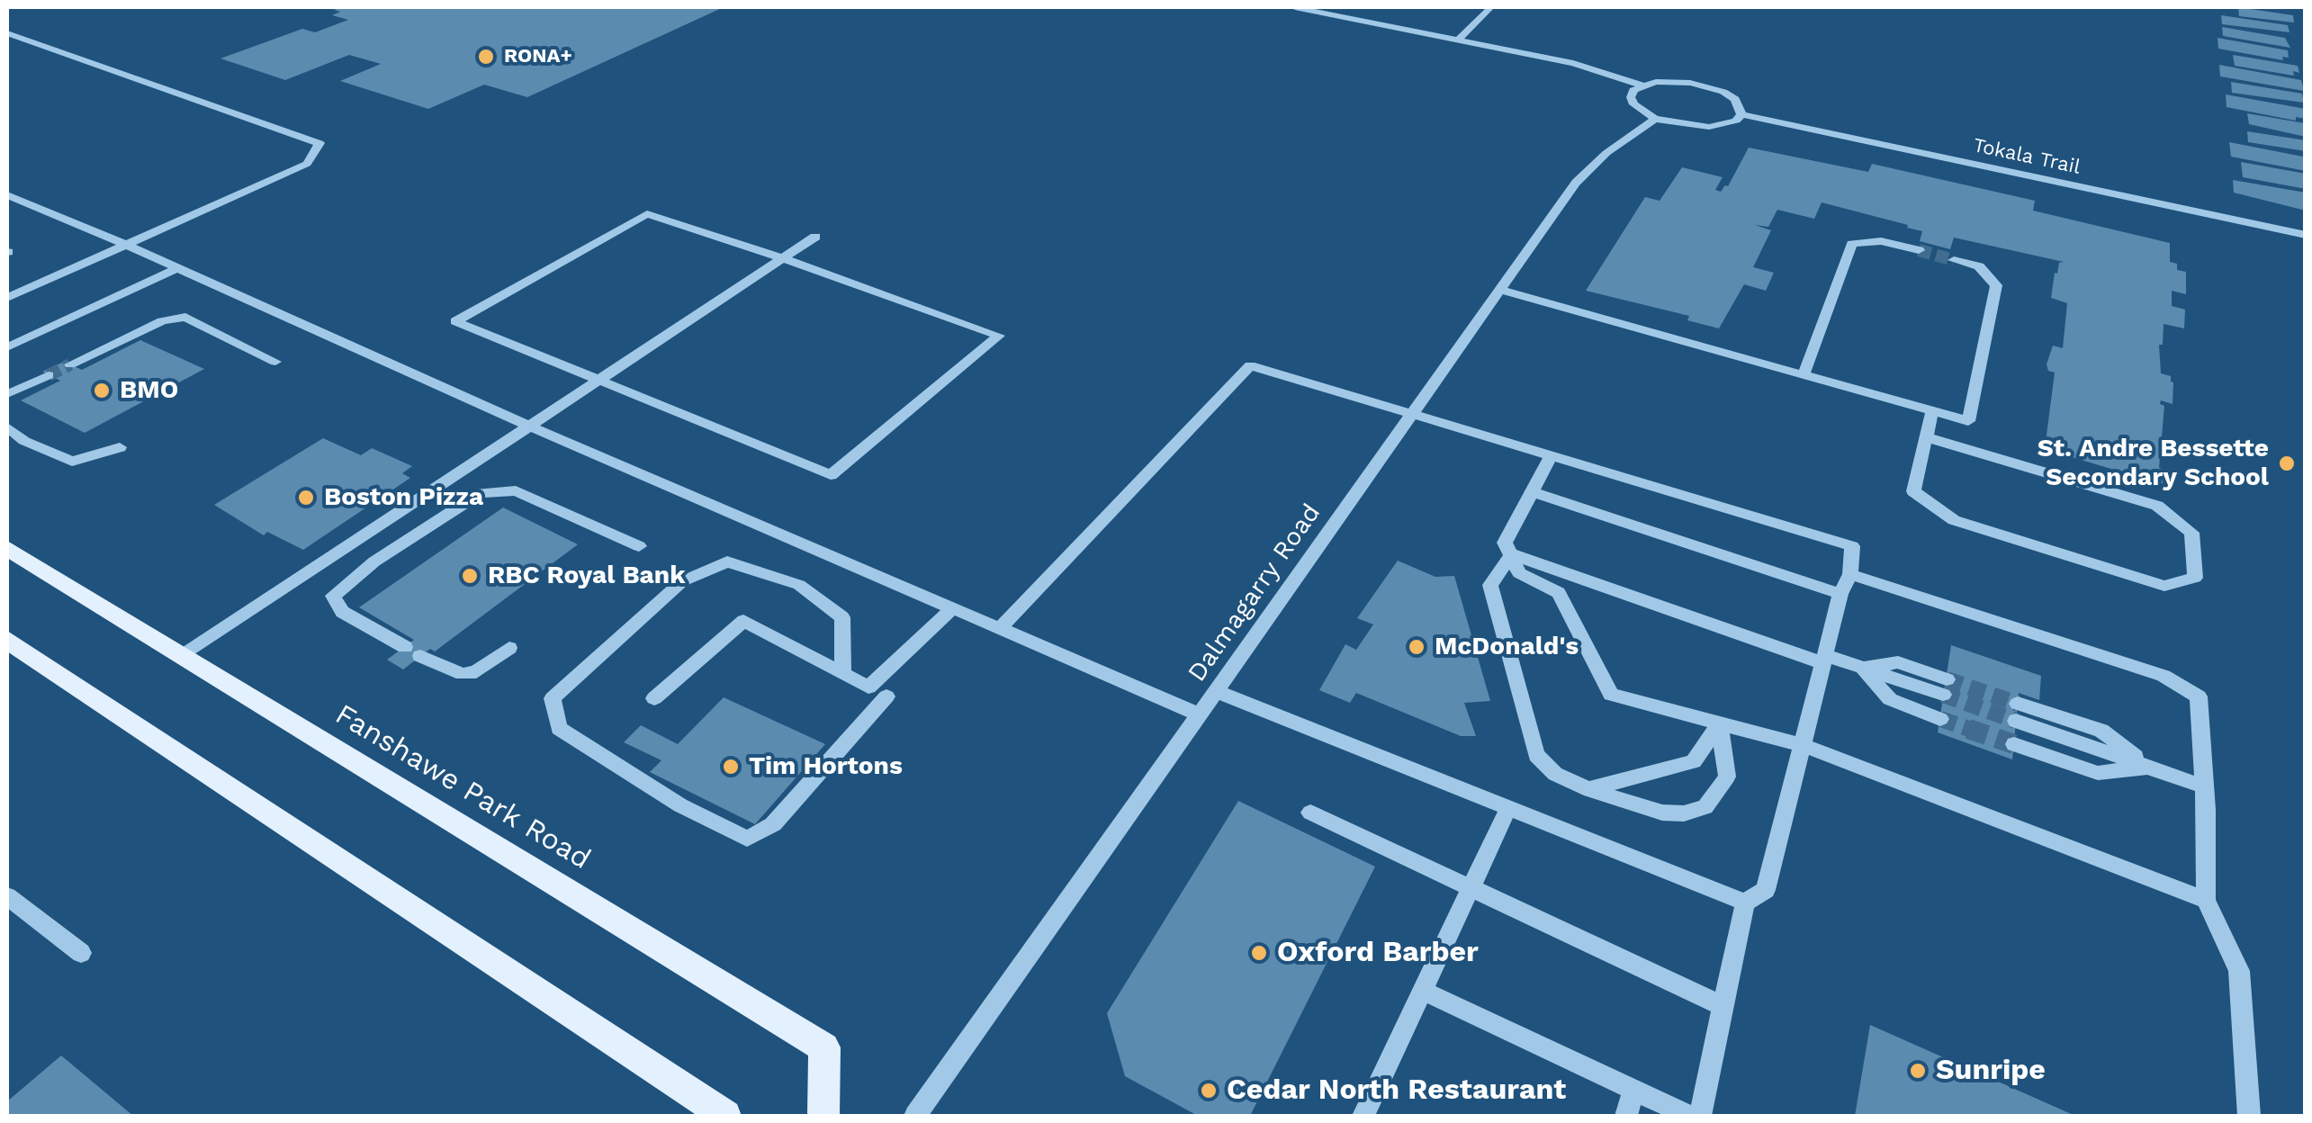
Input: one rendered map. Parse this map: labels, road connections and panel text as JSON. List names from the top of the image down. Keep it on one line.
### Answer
{"streets":{"main road":["Fanshawe Park Road"],"street":["Tokala Trail","Dalmagarry Road"]},"places":["RONA+","BMO","St. Andre Bessette Secondary School","Boston Pizza","RBC Royal Bank","McDonald's","Tim Hortons","Oxford Barber","Sunripe","Cedar North Restaurant"]}
